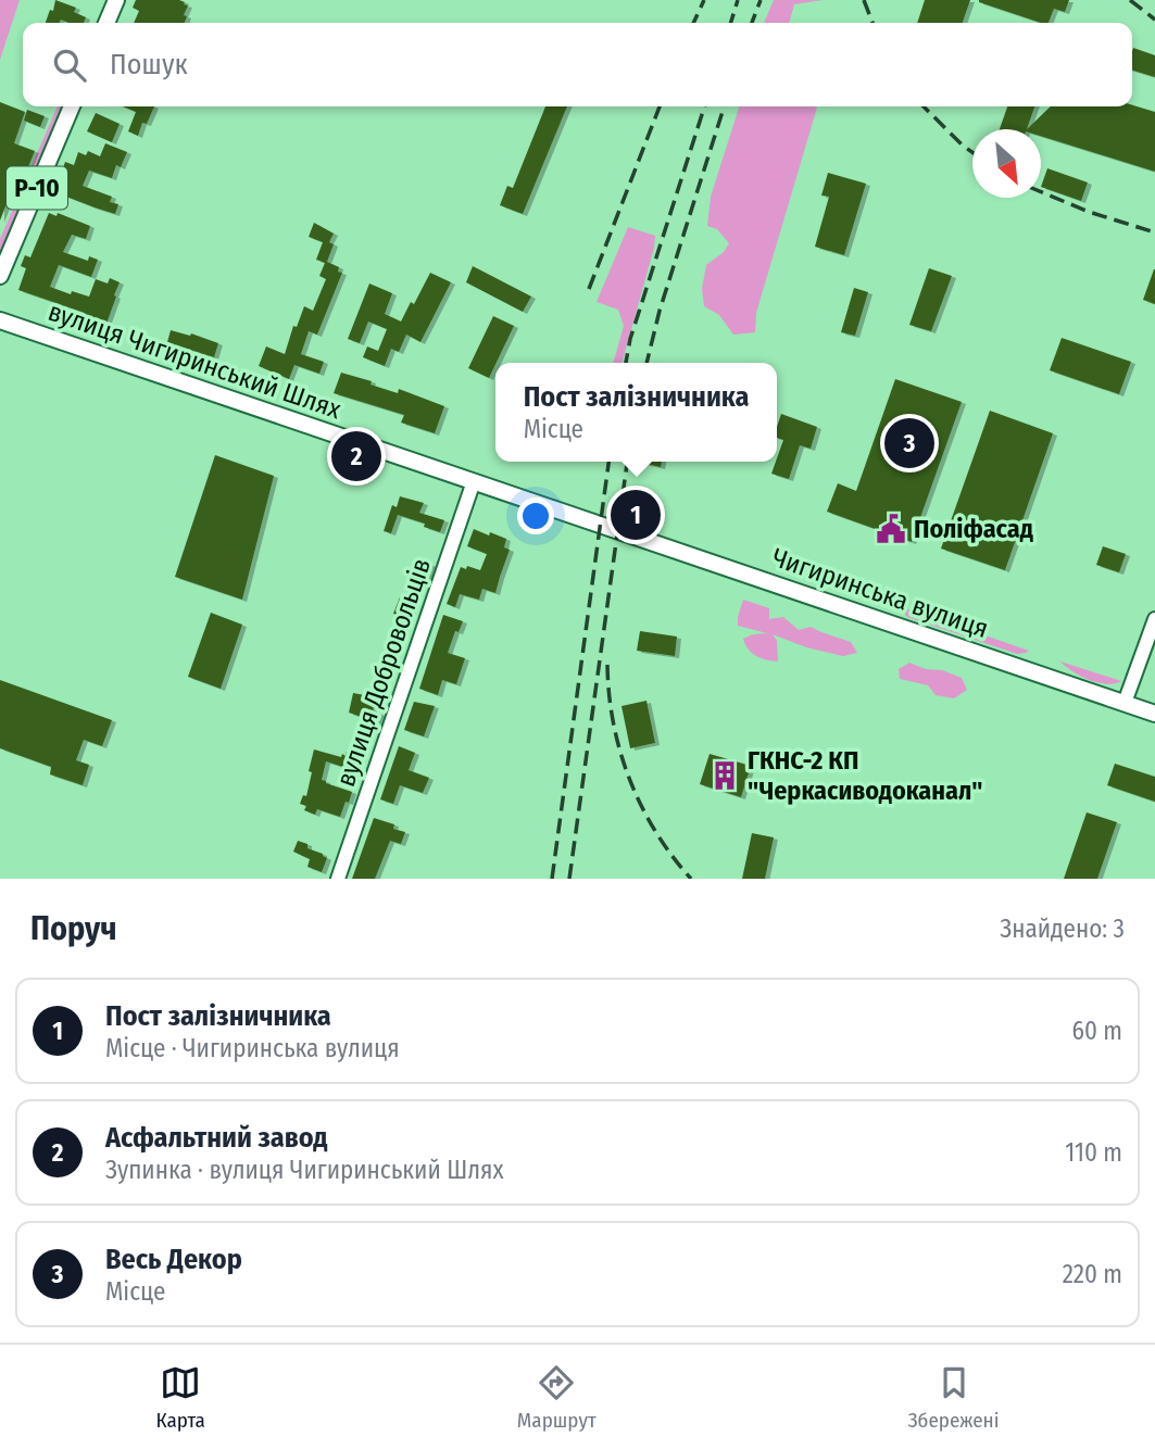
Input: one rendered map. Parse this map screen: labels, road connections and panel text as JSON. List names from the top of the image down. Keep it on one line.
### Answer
{"streets":{"main road":["Р-10","вулиця Чигиринський Шлях","Чигиринська вулиця"],"street":["вулиця Добровольців"]},"crossings":[["вулиця Чигиринський Шлях","Чигиринська вулиця"],["вулиця Чигиринський Шлях","вулиця Добровольців"]],"places":{"public building":["Поліфасад"],"building":["ГКНС-2 КП \"Черкасиводоканал\""]},"north":"bottom right","page":{"search":"Пошук","popup":["Пост залізничника","Місце"],"pins":["3","2","1"],"heading":["Поруч","Знайдено: 3"],"list":[{"mark":"1","name":"Пост залізничника","note":"Місце · Чигиринська вулиця","value":"60 m"},{"mark":"2","name":"Асфальтний завод","note":"Зупинка · вулиця Чигиринський Шлях","value":"110 m"},{"mark":"3","name":"Весь Декор","note":"Місце","value":"220 m"}],"nav":["Карта","Маршрут","Збережені"]}}
